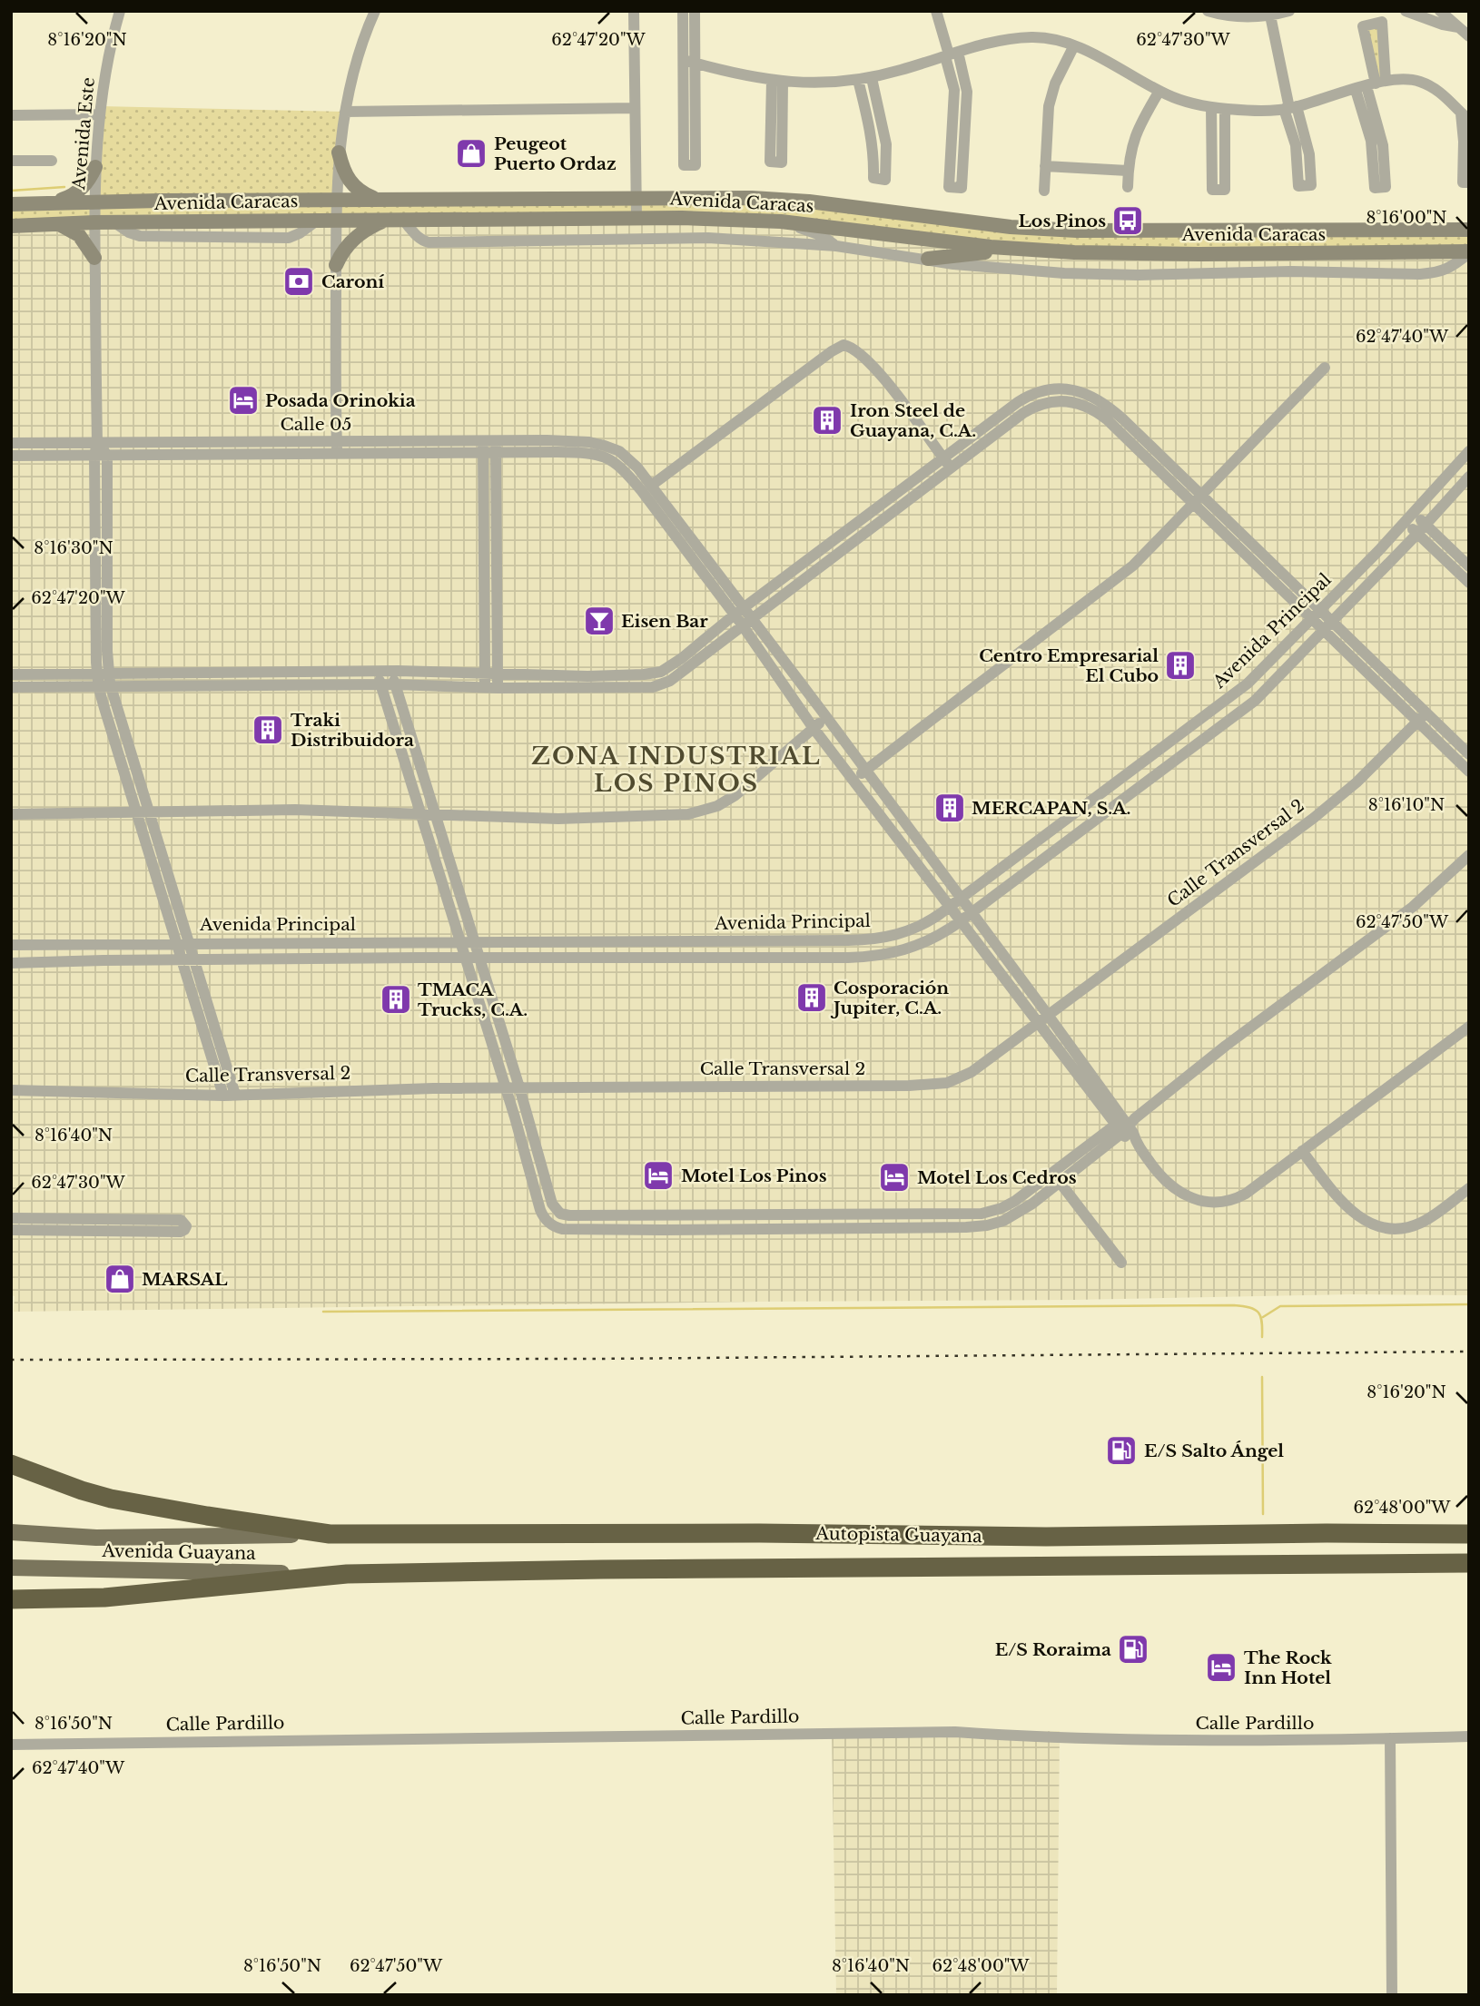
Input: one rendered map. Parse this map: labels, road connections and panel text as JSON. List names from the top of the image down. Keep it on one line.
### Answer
{"streets":{"highway":["Autopista Guayana"],"main road":["Avenida Guayana"],"street":["Avenida Este","Avenida Caracas","Calle 05","Avenida Principal","Calle Transversal 2","Calle Pardillo"]},"crossings":[["Avenida Este","Avenida Caracas"],["Avenida Este","Calle 05"],["Autopista Guayana","Avenida Guayana"]],"districts":["ZONA INDUSTRIAL LOS PINOS"],"places":{"shop":["Peugeot Puerto Ordaz","MARSAL"],"bus stop":["Los Pinos"],"bank":["Caroní"],"hotel":["Posada Orinokia","Motel Los Pinos","Motel Los Cedros","The Rock Inn Hotel"],"building":["Iron Steel de Guayana, C.A.","Centro Empresarial El Cubo","Traki Distribuidora","MERCAPAN, S.A.","Cosporación Jupiter, C.A.","TMACA Trucks, C.A."],"bar":["Eisen Bar"],"fuel station":["E/S Salto Ángel","E/S Roraima"]},"coordinates":["8°16'20\"N","62°47'20\"W","62°47'30\"W","8°16'00\"N","62°47'40\"W","8°16'30\"N","8°16'10\"N","62°47'50\"W","8°16'40\"N","62°48'00\"W","8°16'50\"N"]}
